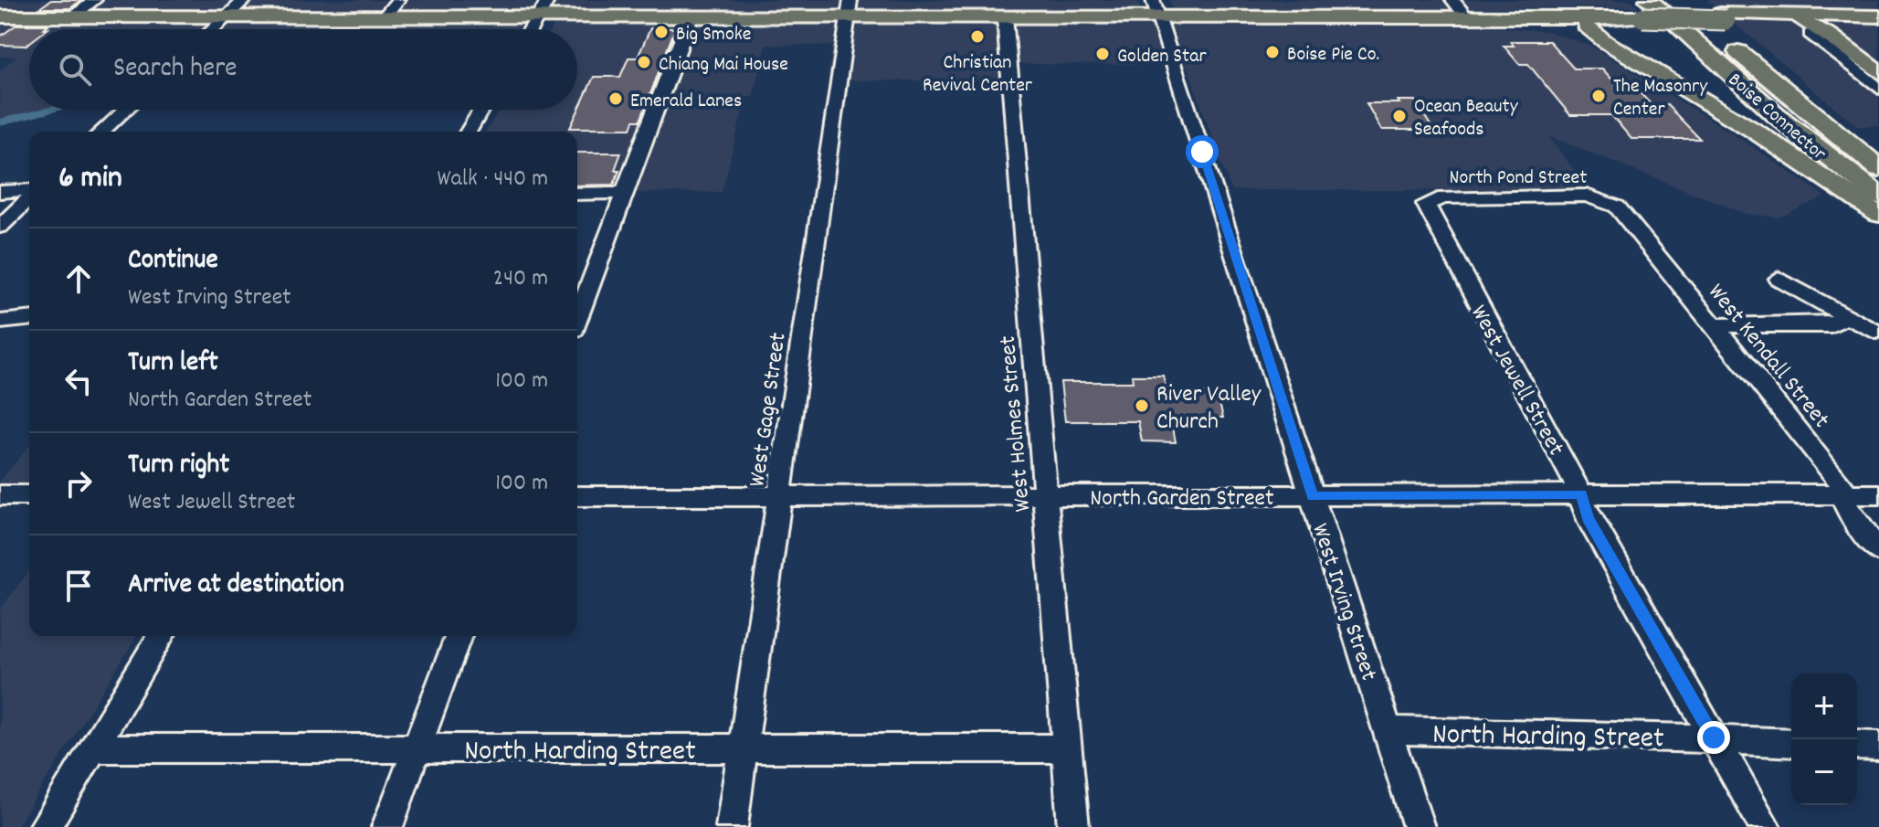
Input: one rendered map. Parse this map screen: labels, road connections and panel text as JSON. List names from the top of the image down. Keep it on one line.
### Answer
{"streets":{"highway":["Boise Connector"],"street":["North Pond Street","West Kendall Street","West Jewell Street","West Gage Street","West Holmes Street","North Garden Street","West Irving Street","North Harding Street"]},"crossings":[["North Pond Street","West Kendall Street"],["North Pond Street","West Jewell Street"],["West Kendall Street","North Garden Street"],["West Jewell Street","North Garden Street"],["West Jewell Street","North Harding Street"],["West Gage Street","North Garden Street"],["West Gage Street","North Harding Street"],["West Holmes Street","North Garden Street"],["West Holmes Street","North Harding Street"],["North Garden Street","West Irving Street"],["West Irving Street","North Harding Street"]],"places":["Big Smoke","Christian Revival Center","Boise Pie Co.","Golden Star","Chiang Mai House","The Masonry Center","Emerald Lanes","Ocean Beauty Seafoods","River Valley Church"],"page":{"search":"Search here","heading":["6 min","Walk · 440 m"],"list":[["Continue","West Irving Street","240 m"],["Turn left","North Garden Street","100 m"],["Turn right","West Jewell Street","100 m"],"Arrive at destination"],"map_buttons":["+","−"]}}
